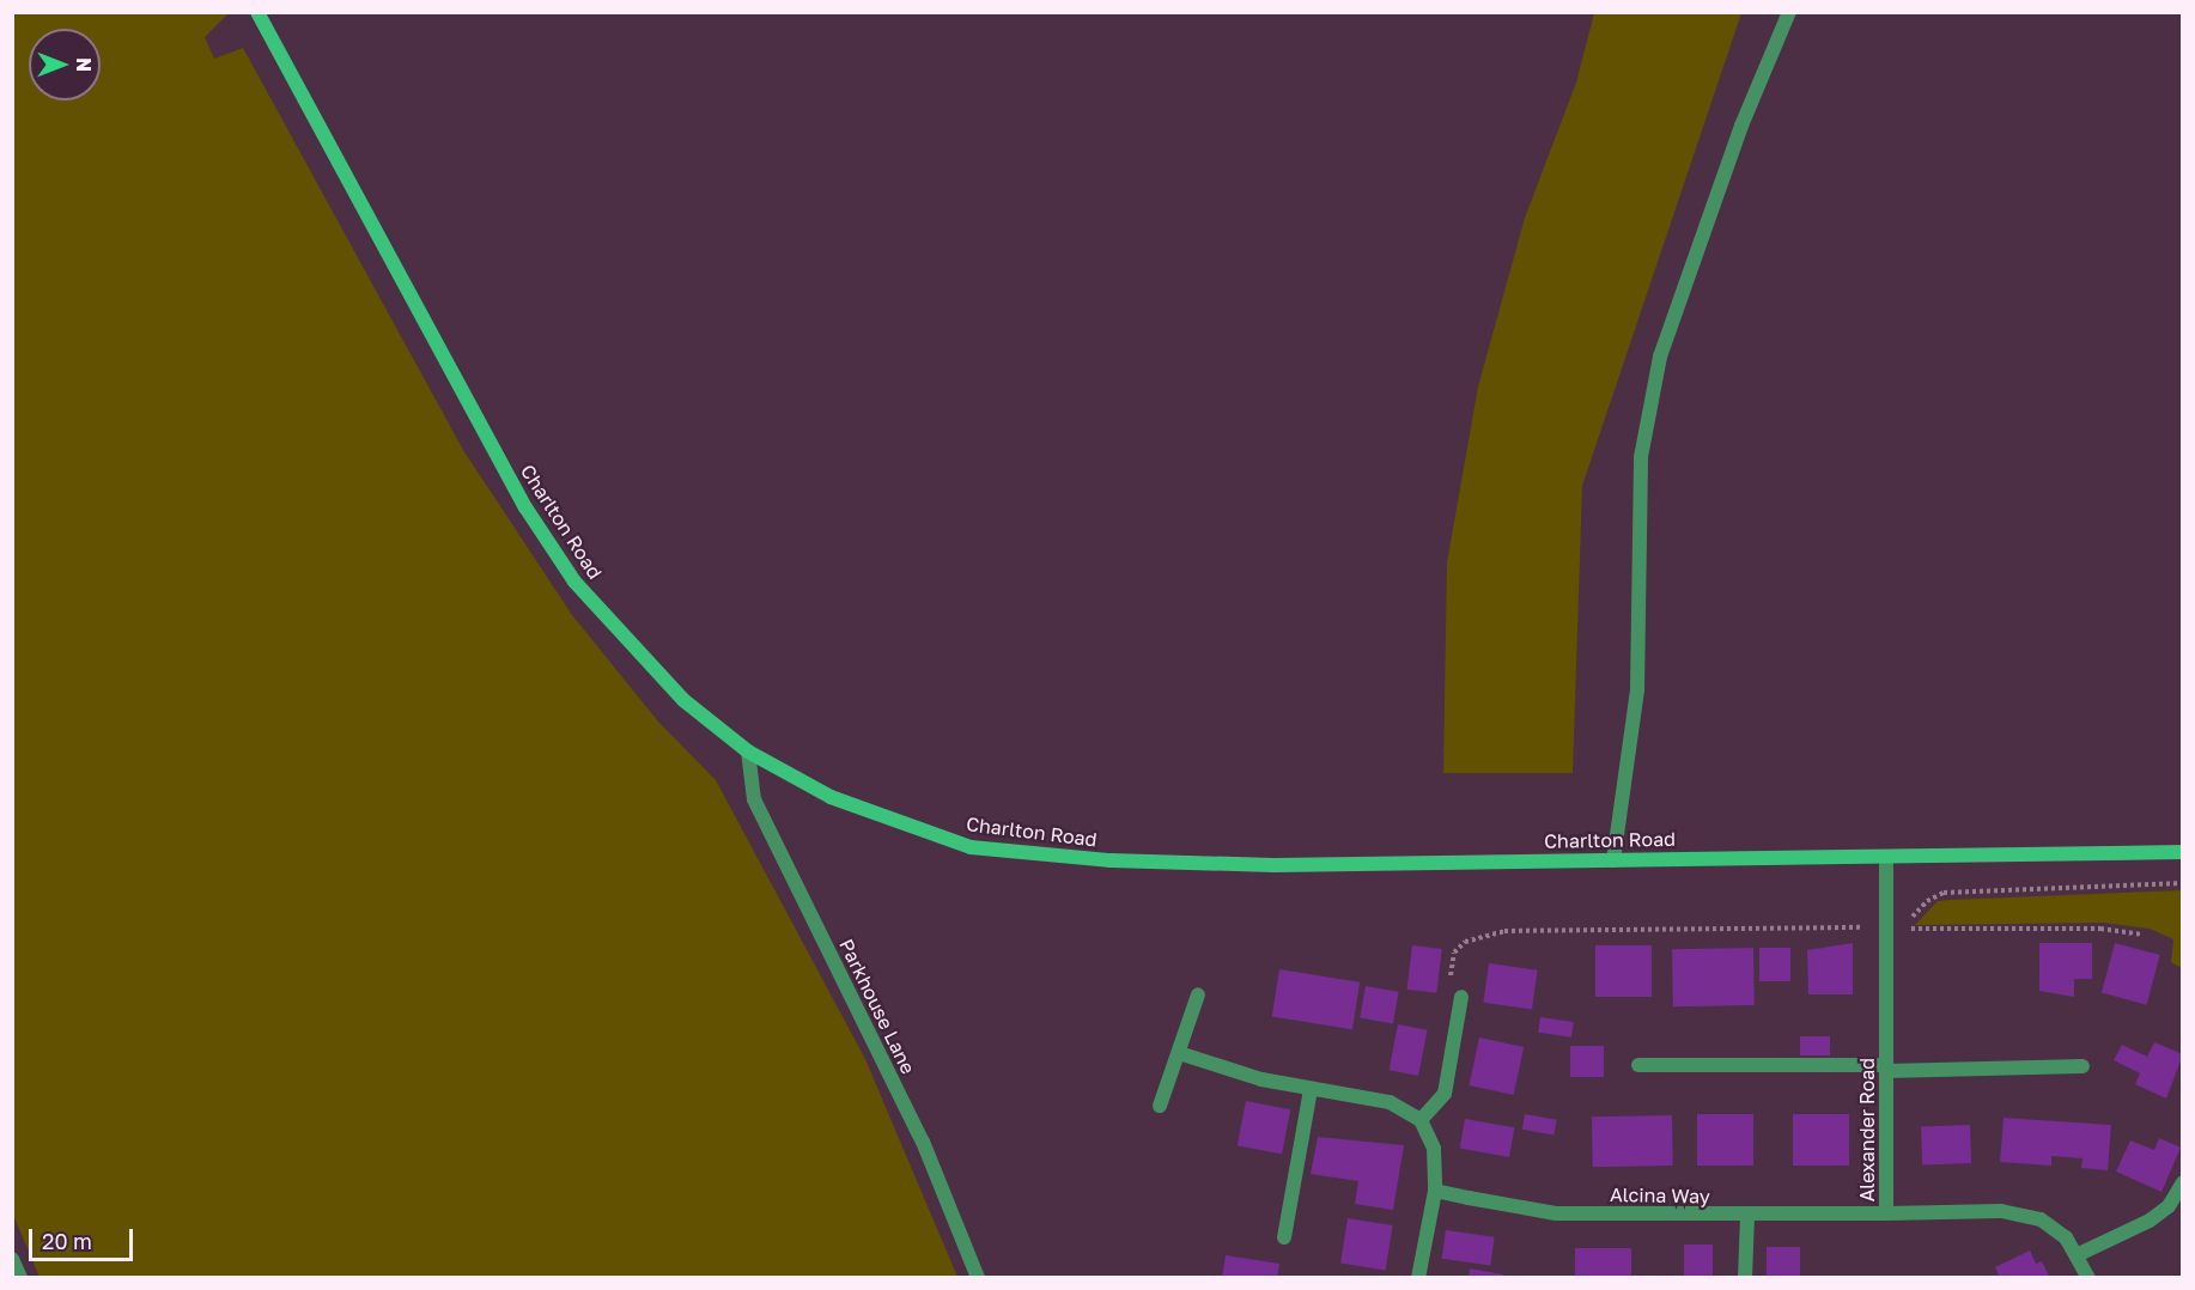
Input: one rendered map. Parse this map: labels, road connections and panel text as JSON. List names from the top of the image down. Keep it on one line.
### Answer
{"streets":{"street":["Charlton Road","Parkhouse Lane","Alexander Road","Alcina Way"]},"crossings":[["Charlton Road","Parkhouse Lane"],["Charlton Road","Alexander Road"],["Alexander Road","Alcina Way"]],"scale_bar":"20 m","north":"right"}
